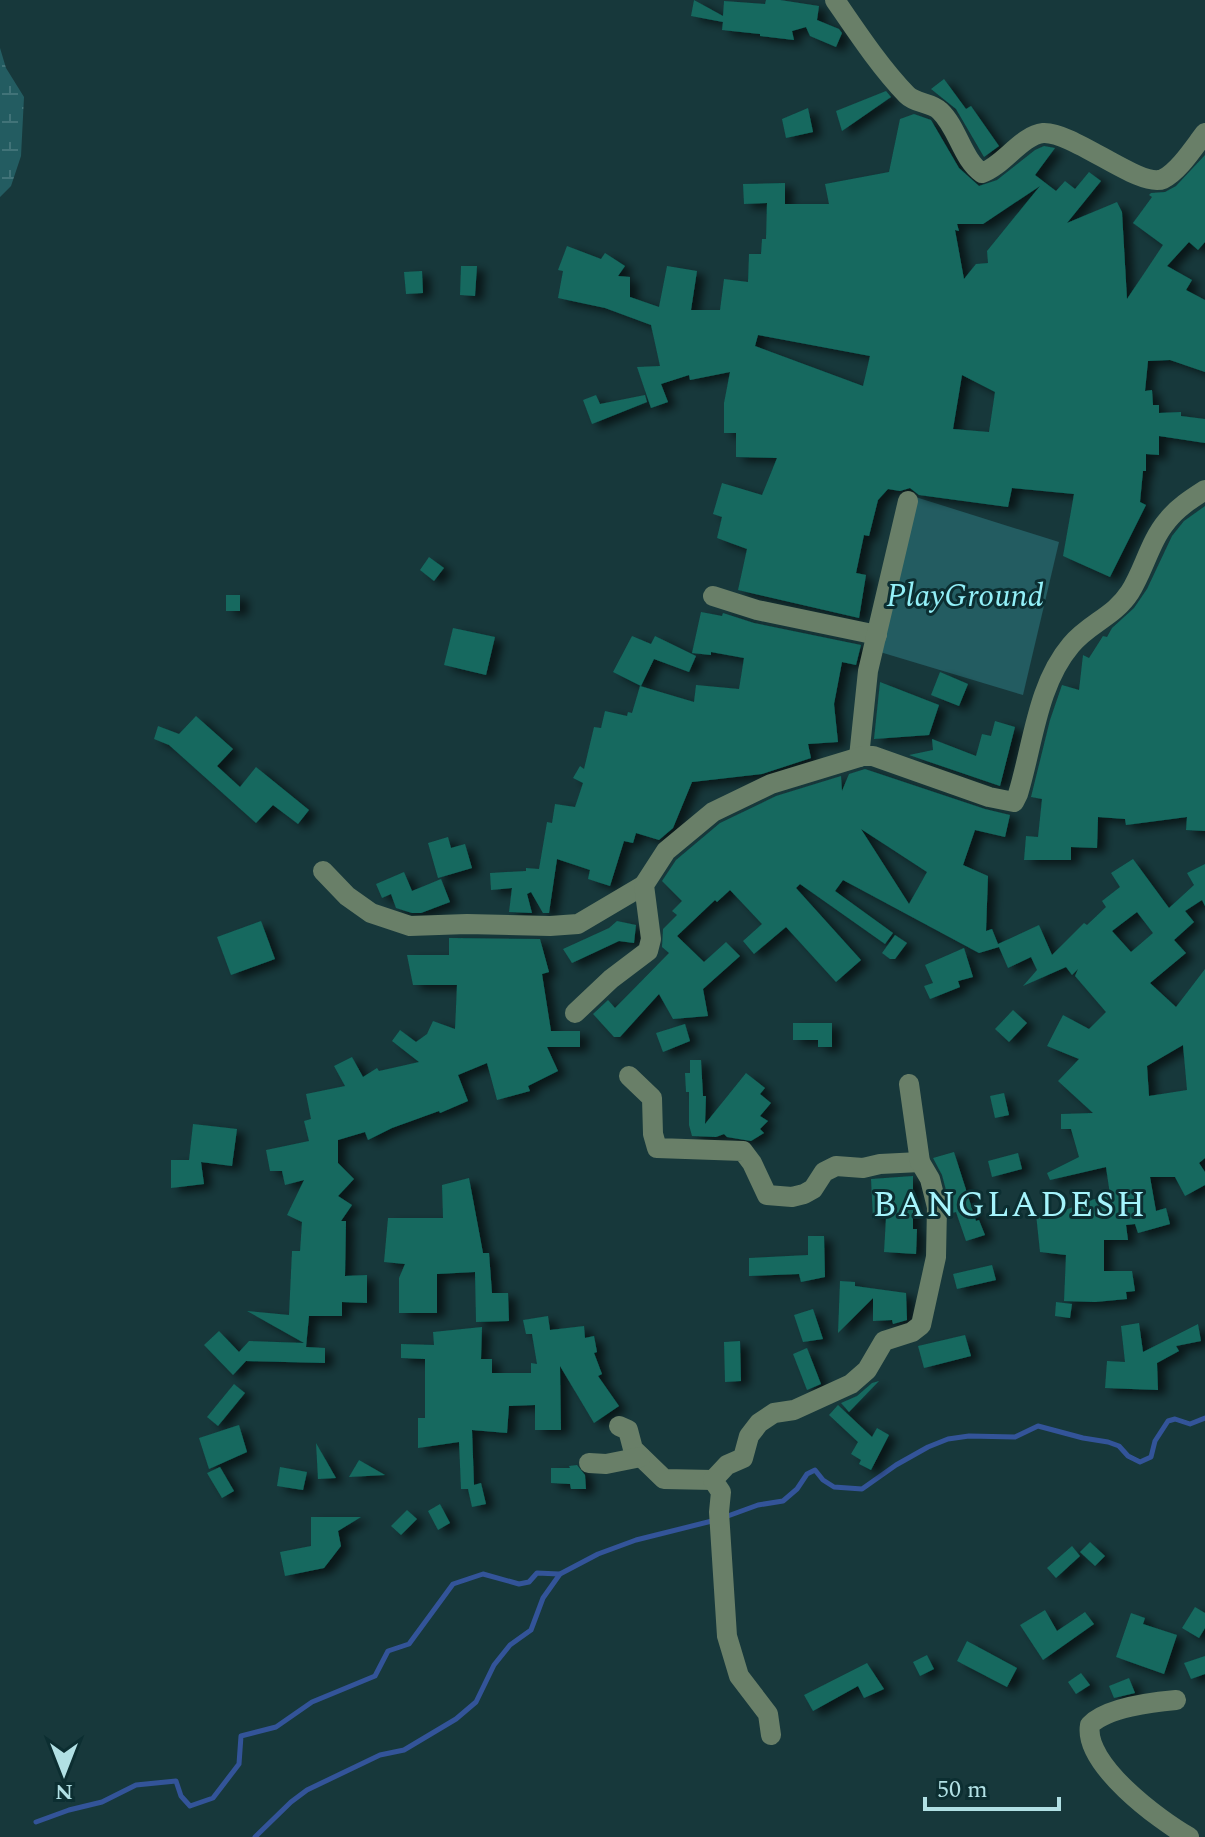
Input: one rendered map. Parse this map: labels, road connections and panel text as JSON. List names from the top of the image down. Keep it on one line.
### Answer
{"districts":["BANGLADESH"],"parks":["PlayGround"],"scale_bar":"50 m","north":"bottom"}
